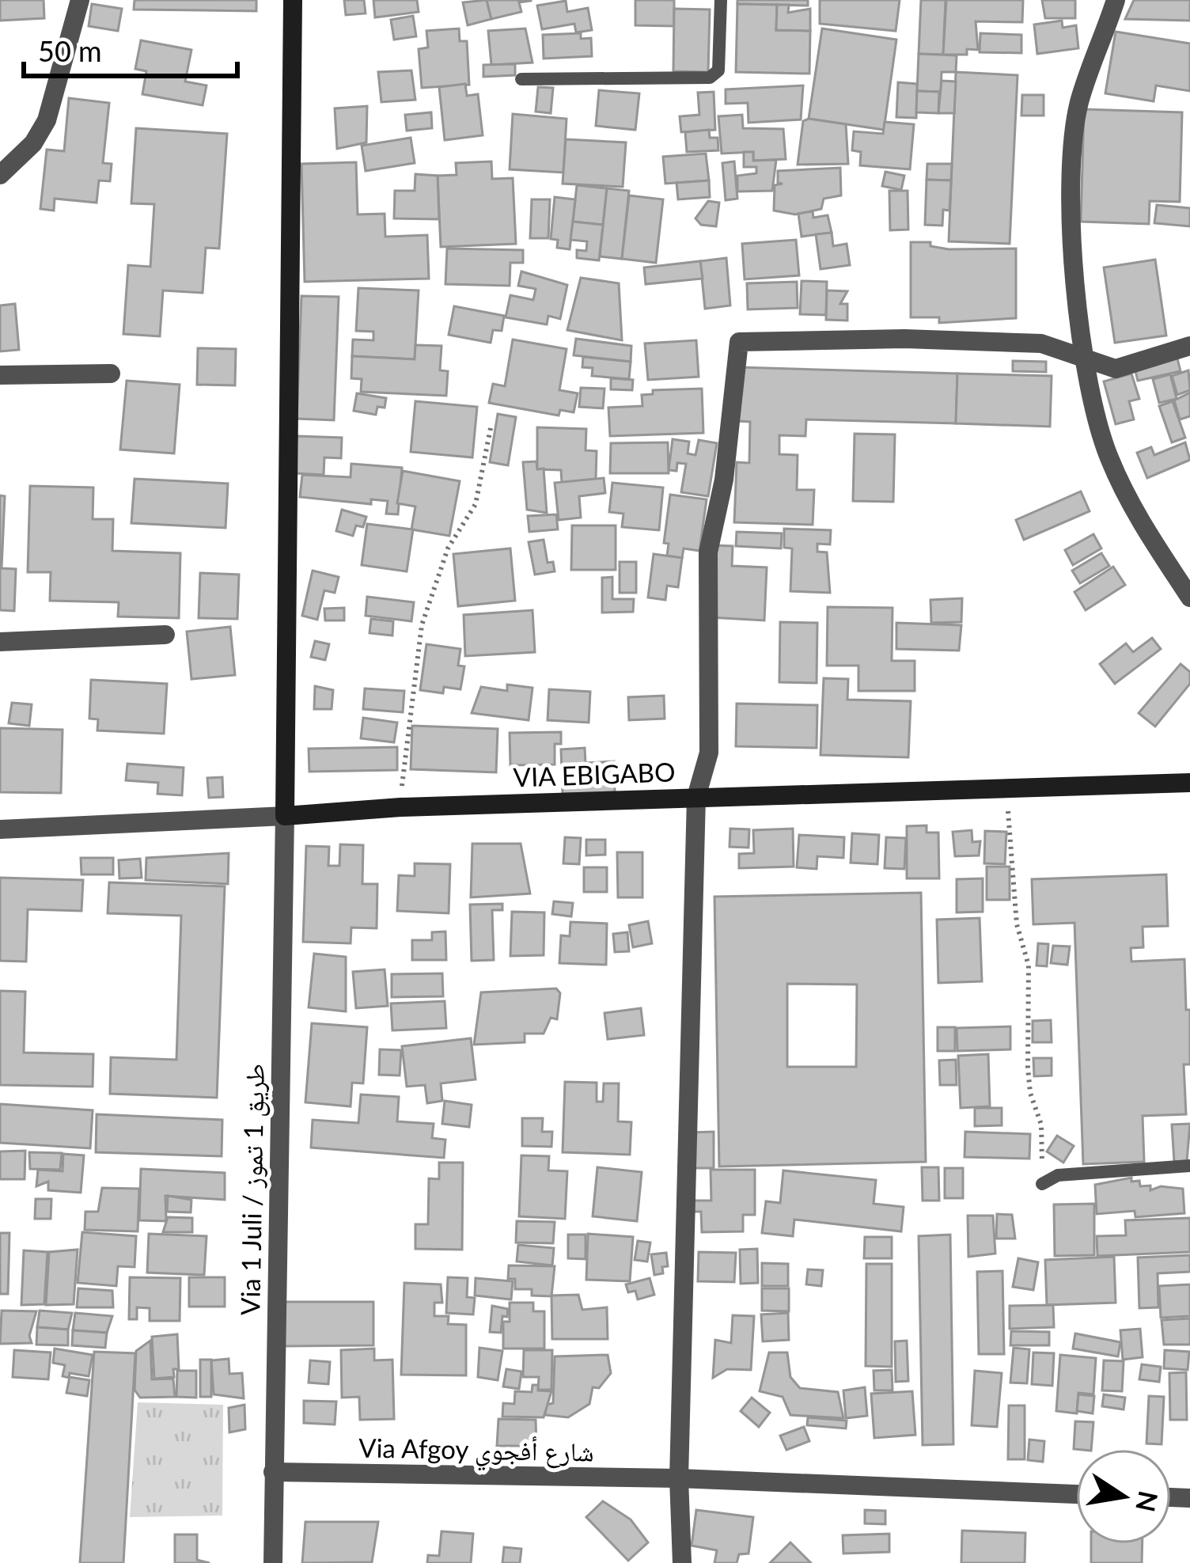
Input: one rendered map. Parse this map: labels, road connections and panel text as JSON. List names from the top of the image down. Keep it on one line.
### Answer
{"streets":{"main road":["VIA EBIGABO"],"street":["Via 1 Juli / طريق 1 تموز","Via Afgoy شارع أفجوي"]},"crossings":[["VIA EBIGABO","Via 1 Juli / طريق 1 تموز"],["Via 1 Juli / طريق 1 تموز","Via Afgoy شارع أفجوي"]],"scale_bar":"50 m","north":"right"}
